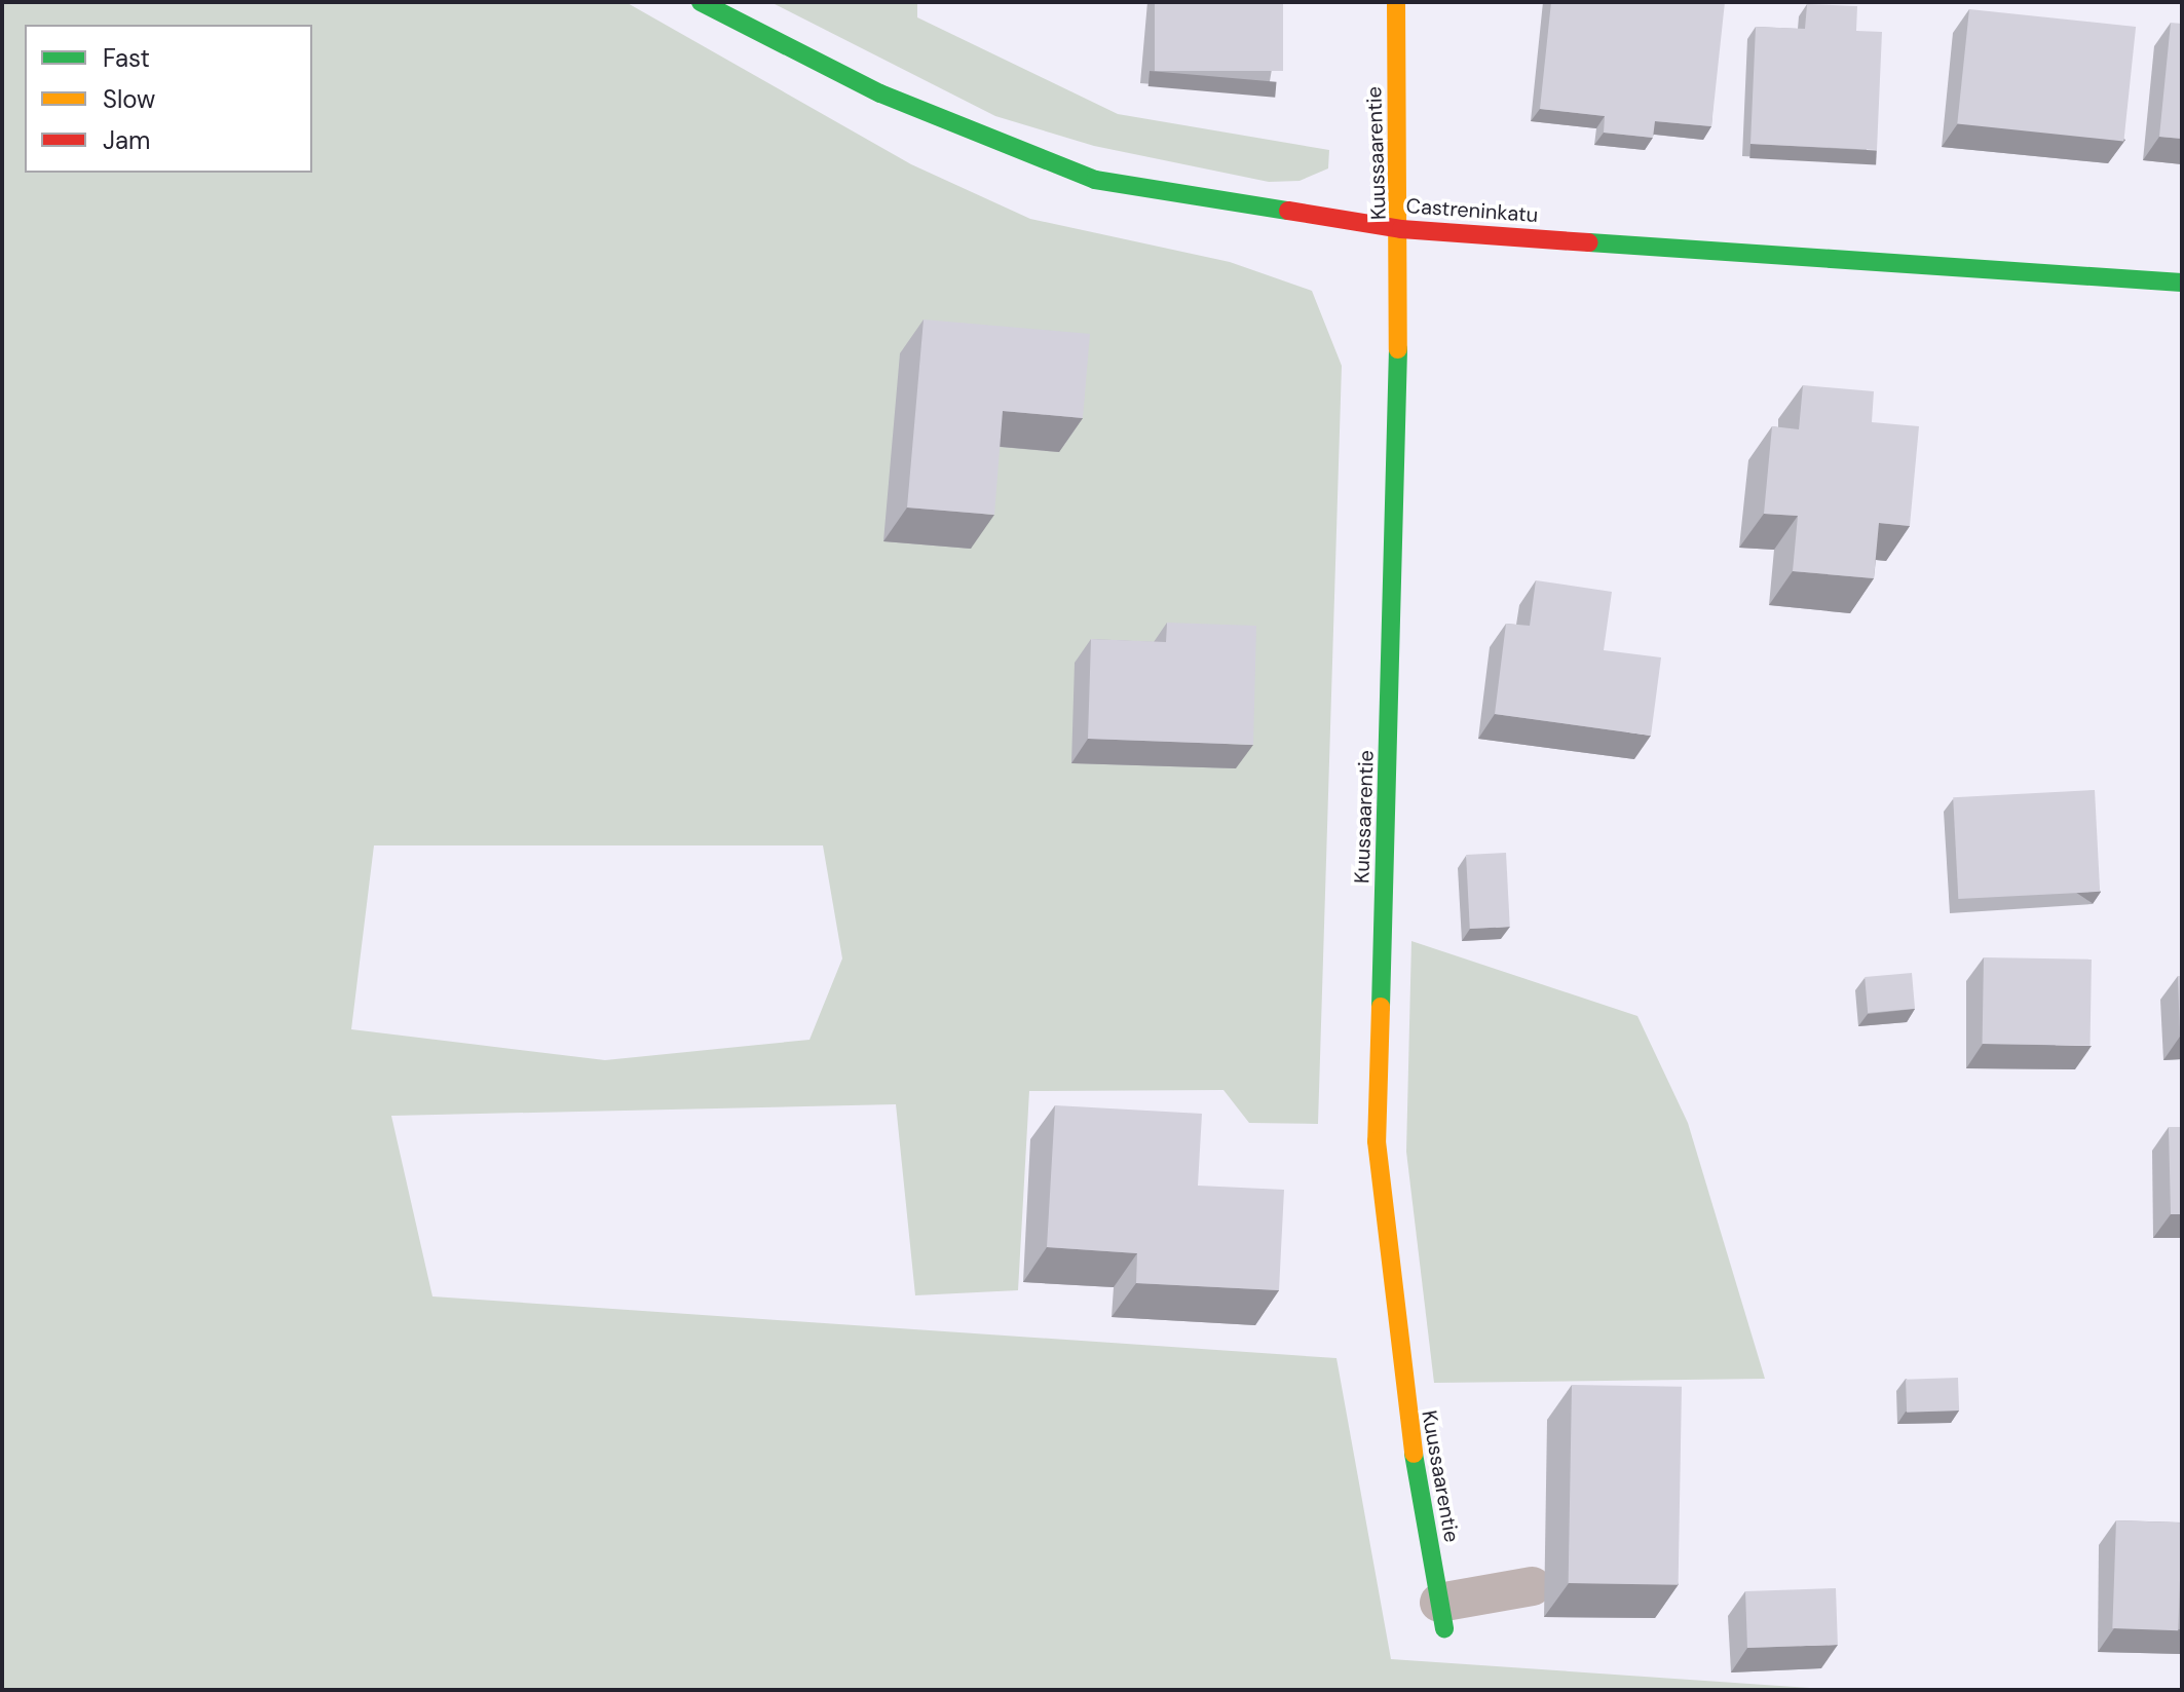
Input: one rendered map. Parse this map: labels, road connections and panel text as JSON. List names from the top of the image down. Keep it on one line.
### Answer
{"streets":{"street":["Kuussaarentie","Castreninkatu"]},"crossings":[["Kuussaarentie","Castreninkatu"]],"legend":["Fast","Slow","Jam"]}
